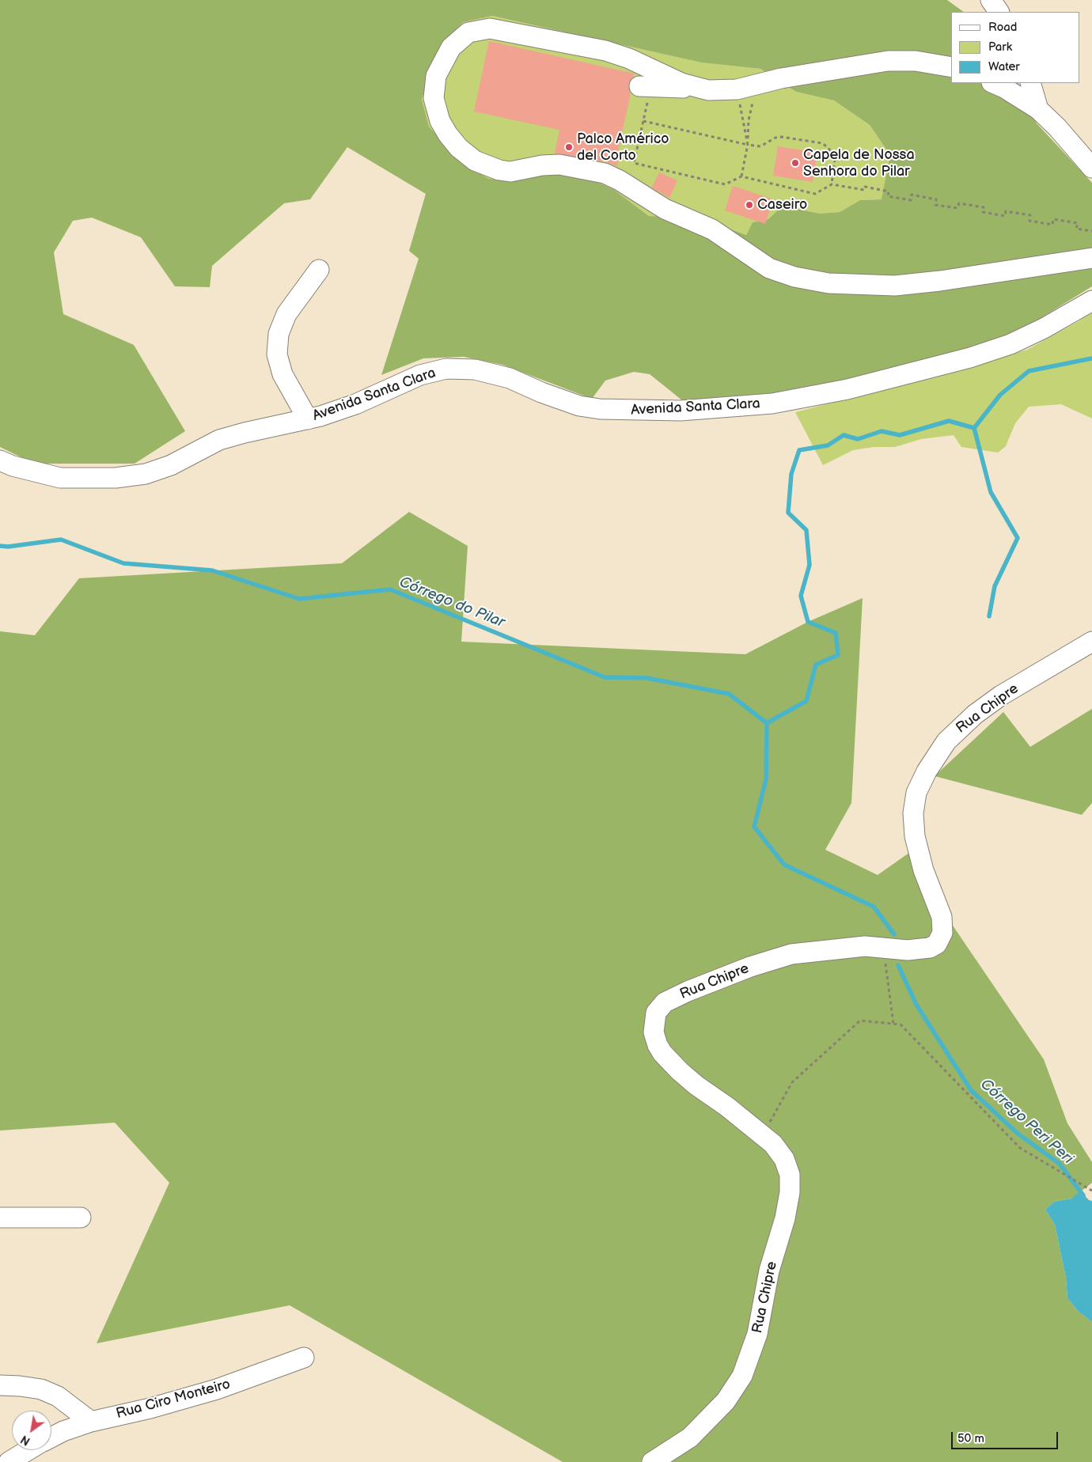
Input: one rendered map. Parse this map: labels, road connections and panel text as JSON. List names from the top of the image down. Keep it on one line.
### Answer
{"streets":{"street":["Avenida Santa Clara","Rua Chipre","Rua Ciro Monteiro"]},"water":["Córrego do Pilar","Córrego Peri Peri"],"places":["Palco Américo del Corto","Capela de Nossa Senhora do Pilar","Caseiro"],"legend":["Road","Park","Water"],"scale_bar":"50 m","north":"bottom left"}
